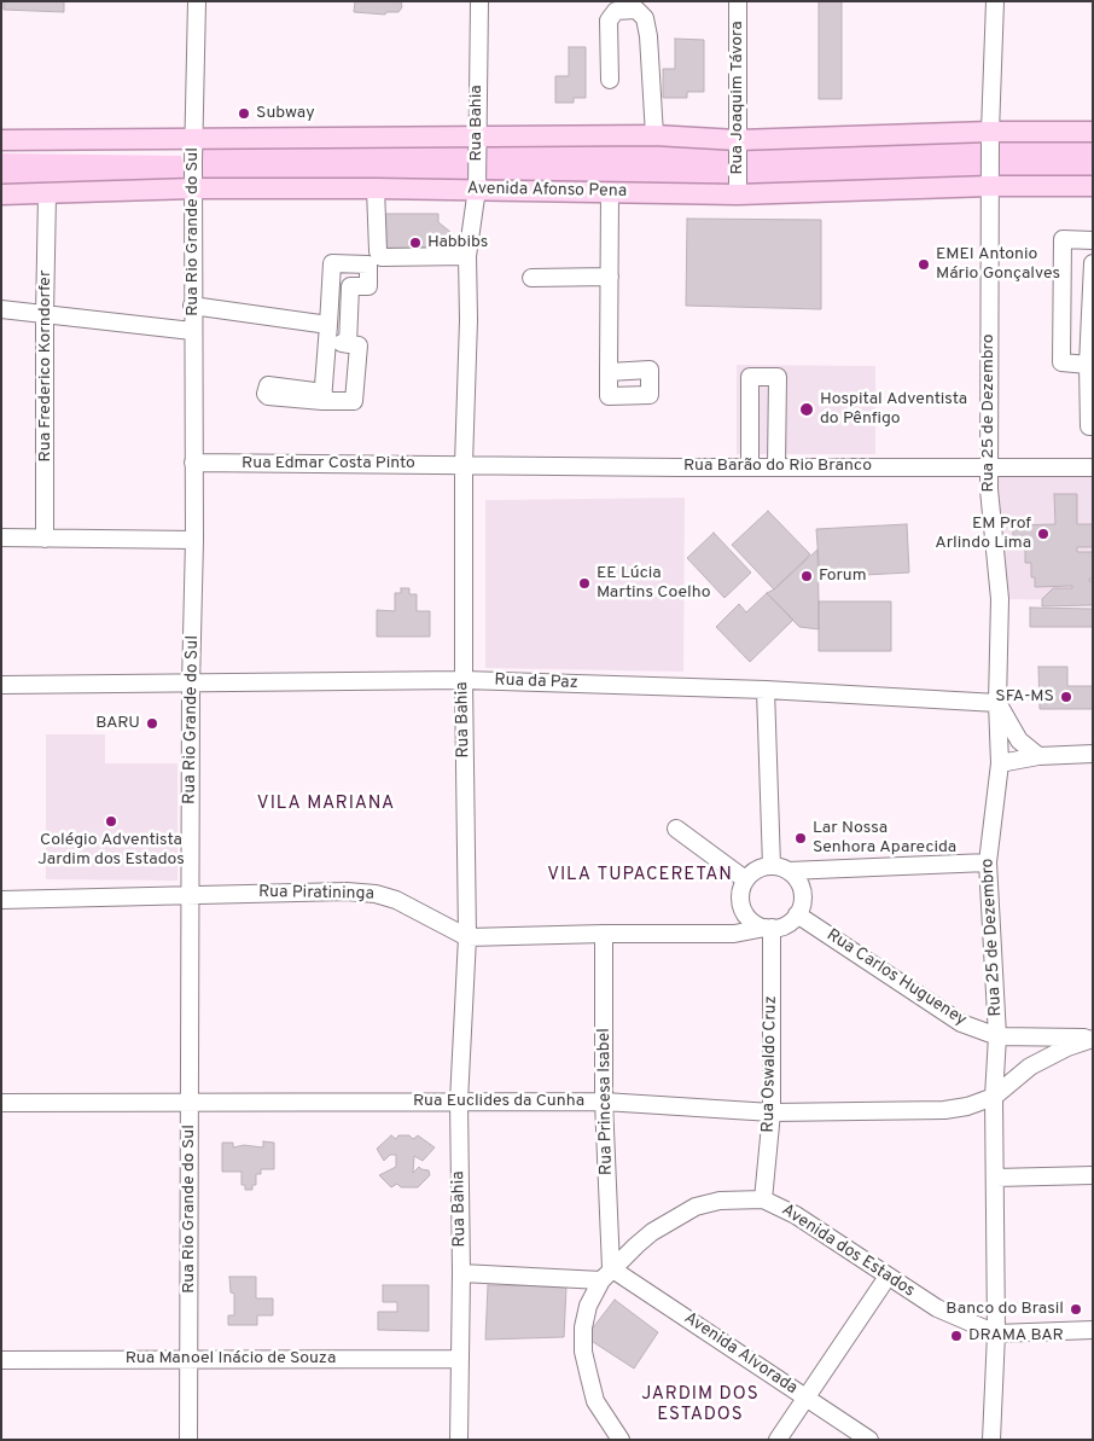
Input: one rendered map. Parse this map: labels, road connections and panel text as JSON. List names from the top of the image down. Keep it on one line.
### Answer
{"streets":{"main road":["Avenida Afonso Pena"],"street":["Rua Joaquim Távora","Rua Bahia","Rua Rio Grande do Sul","Rua Frederico Korndorfer","Rua 25 de Dezembro","Rua Edmar Costa Pinto","Rua Barão do Rio Branco","Rua da Paz","Rua Piratininga","Rua Carlos Hugueney","Rua Oswaldo Cruz","Rua Euclides da Cunha","Rua Princesa Isabel","Avenida dos Estados","Avenida Alvorada","Rua Manoel Inácio de Souza"]},"crossings":[["Rua Joaquim Távora","Avenida Afonso Pena"],["Rua Bahia","Avenida Afonso Pena"],["Rua Bahia","Rua Edmar Costa Pinto"],["Rua Bahia","Rua Barão do Rio Branco"],["Rua Bahia","Rua da Paz"],["Rua Bahia","Rua Piratininga"],["Rua Bahia","Rua Euclides da Cunha"],["Rua Bahia","Rua Manoel Inácio de Souza"],["Avenida Afonso Pena","Rua Rio Grande do Sul"],["Avenida Afonso Pena","Rua Frederico Korndorfer"],["Avenida Afonso Pena","Rua 25 de Dezembro"],["Rua Rio Grande do Sul","Rua Edmar Costa Pinto"],["Rua Rio Grande do Sul","Rua da Paz"],["Rua Rio Grande do Sul","Rua Piratininga"],["Rua Rio Grande do Sul","Rua Euclides da Cunha"],["Rua Rio Grande do Sul","Rua Manoel Inácio de Souza"],["Rua 25 de Dezembro","Rua Barão do Rio Branco"],["Rua 25 de Dezembro","Rua da Paz"],["Rua 25 de Dezembro","Rua Carlos Hugueney"],["Rua 25 de Dezembro","Rua Euclides da Cunha"],["Rua 25 de Dezembro","Avenida dos Estados"],["Rua Edmar Costa Pinto","Rua Barão do Rio Branco"],["Rua Piratininga","Rua Carlos Hugueney"],["Rua Piratininga","Rua Oswaldo Cruz"],["Rua Piratininga","Rua Princesa Isabel"],["Rua Carlos Hugueney","Rua Oswaldo Cruz"],["Rua Oswaldo Cruz","Rua Euclides da Cunha"],["Rua Oswaldo Cruz","Avenida dos Estados"],["Rua Euclides da Cunha","Rua Princesa Isabel"],["Rua Princesa Isabel","Avenida dos Estados"],["Rua Princesa Isabel","Avenida Alvorada"],["Avenida dos Estados","Avenida Alvorada"]],"districts":["VILA MARIANA","VILA TUPACERETAN","JARDIM DOS ESTADOS"],"places":["Subway","Habbibs","EMEI Antonio Mário Gonçalves","Hospital Adventista do Pênfigo","EM Prof Arlindo Lima","Forum","EE Lúcia Martins Coelho","SFA-MS","BARU","Colégio Adventista Jardim dos Estados","Lar Nossa Senhora Aparecida","Banco do Brasil","DRAMA BAR"]}
